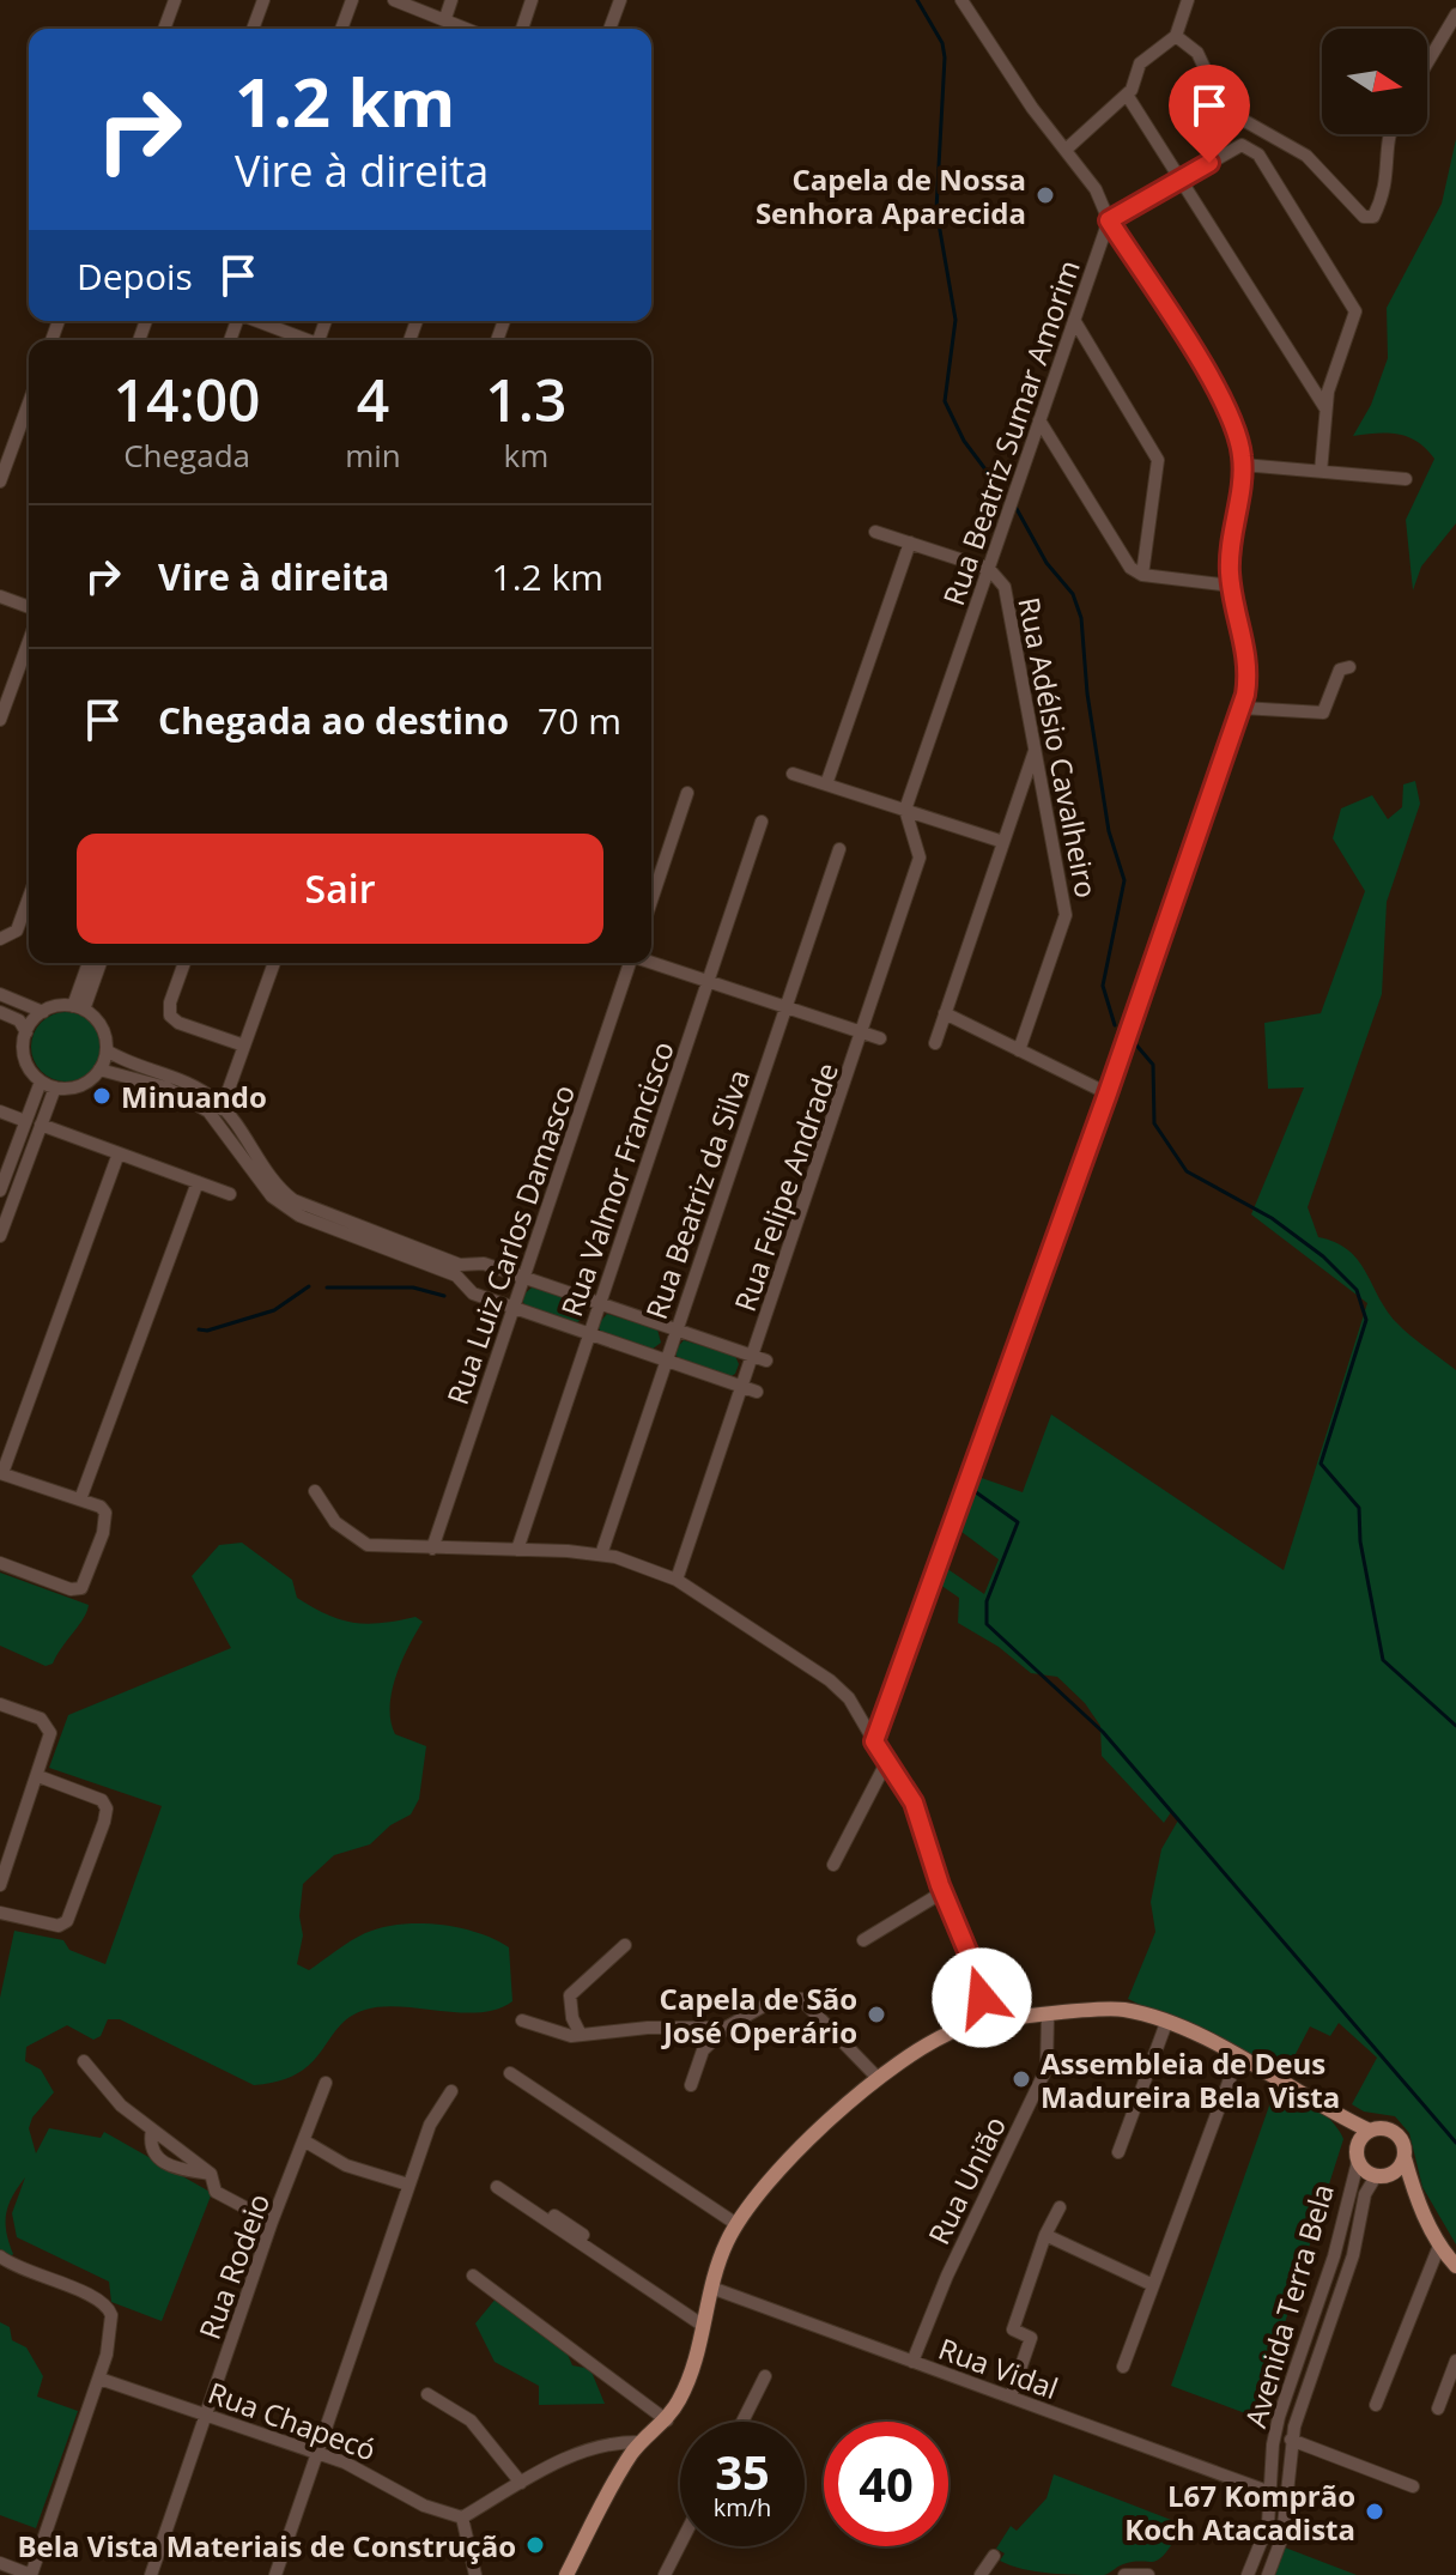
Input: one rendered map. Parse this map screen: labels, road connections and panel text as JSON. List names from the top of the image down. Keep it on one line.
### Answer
{"streets":{"street":["Rua Beatriz Sumar Amorim","Rua Adélsio Cavalheiro","Rua Valmor Francisco","Rua Felipe Andrade","Rua Beatriz da Silva","Rua Luiz Carlos Damasco","Rua União","Rua Rodeio","Avenida Terra Bela","Rua Vidal","Rua Chapecó"]},"crossings":[["Rua Beatriz Sumar Amorim","Rua Adélsio Cavalheiro"],["Rua Beatriz Sumar Amorim","Rua Felipe Andrade"],["Rua União","Rua Vidal"],["Rua Rodeio","Rua Chapecó"],["Avenida Terra Bela","Rua Vidal"]],"places":["Capela de Nossa Senhora Aparecida","Minuando","Capela de São José Operário","Assembleia de Deus Madureira Bela Vista","L67 Komprão Koch Atacadista","Bela Vista Materiais de Construção"],"north":"right","page":{"turn":["1.2 km","Vire à direita"],"then":"Depois","eta":["14:00","Chegada","4","min","1.3","km"],"list":[{"name":"Vire à direita","value":"1.2 km"},{"name":"Chegada ao destino","value":"70 m"}],"buttons":"Sair","speed":"35 km/h","limit":"40"}}
